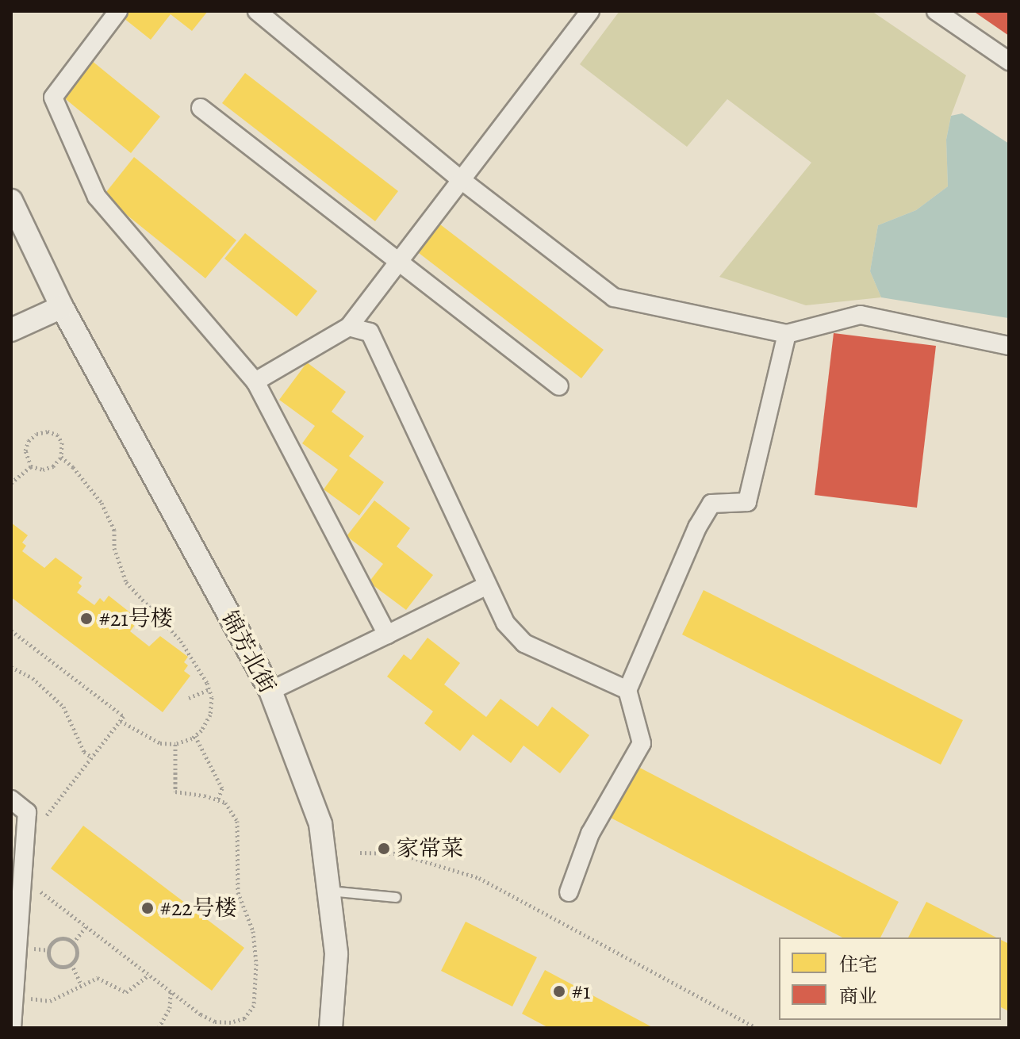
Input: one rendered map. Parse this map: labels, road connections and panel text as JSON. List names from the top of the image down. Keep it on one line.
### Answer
{"streets":{"street":["锦芳北街"]},"places":["#21号楼","家常菜","#22号楼","#1"],"legend":["住宅","商业"]}
